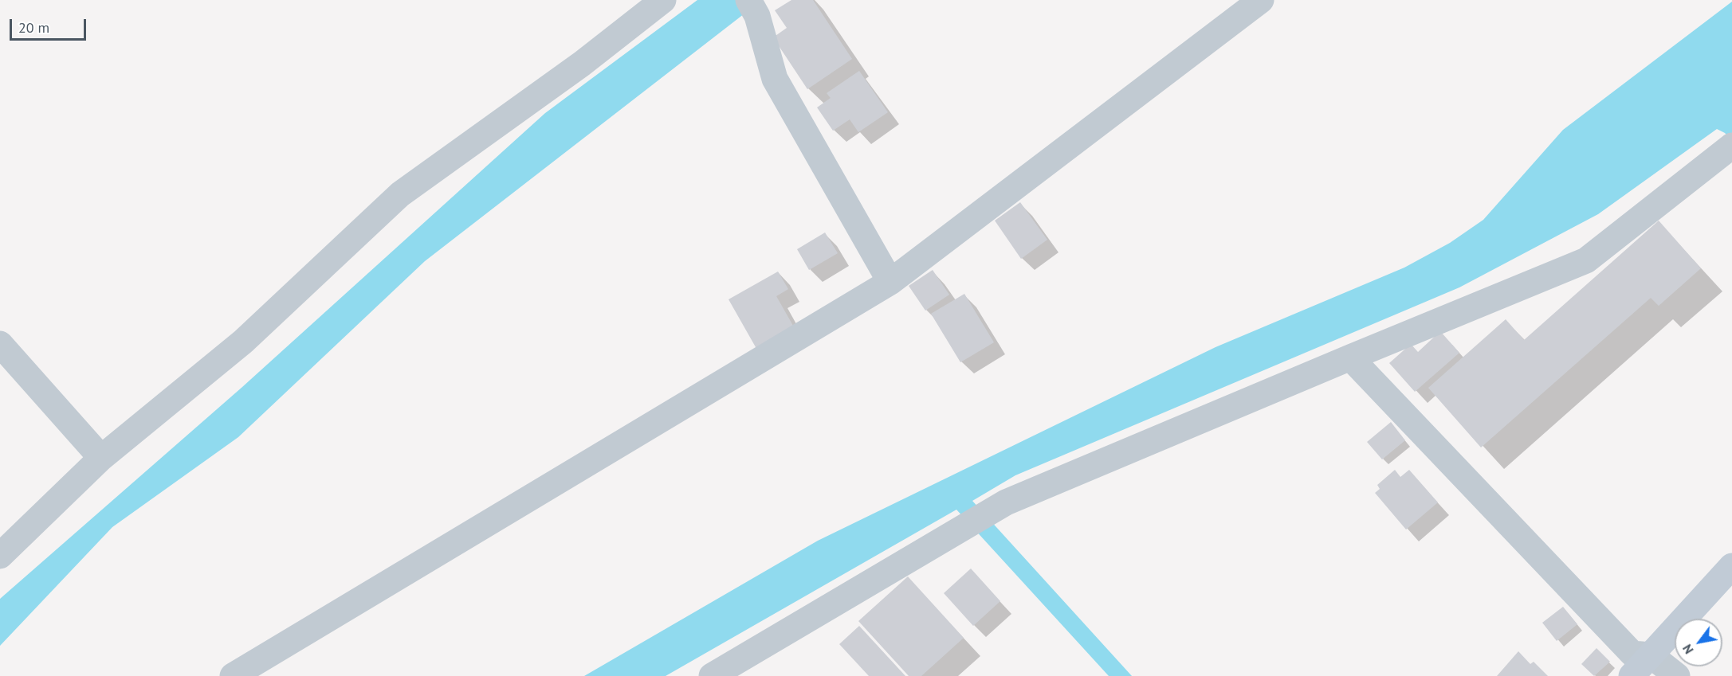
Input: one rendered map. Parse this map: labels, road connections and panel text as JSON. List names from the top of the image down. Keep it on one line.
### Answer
{"scale_bar":"20 m","north":"bottom left"}
